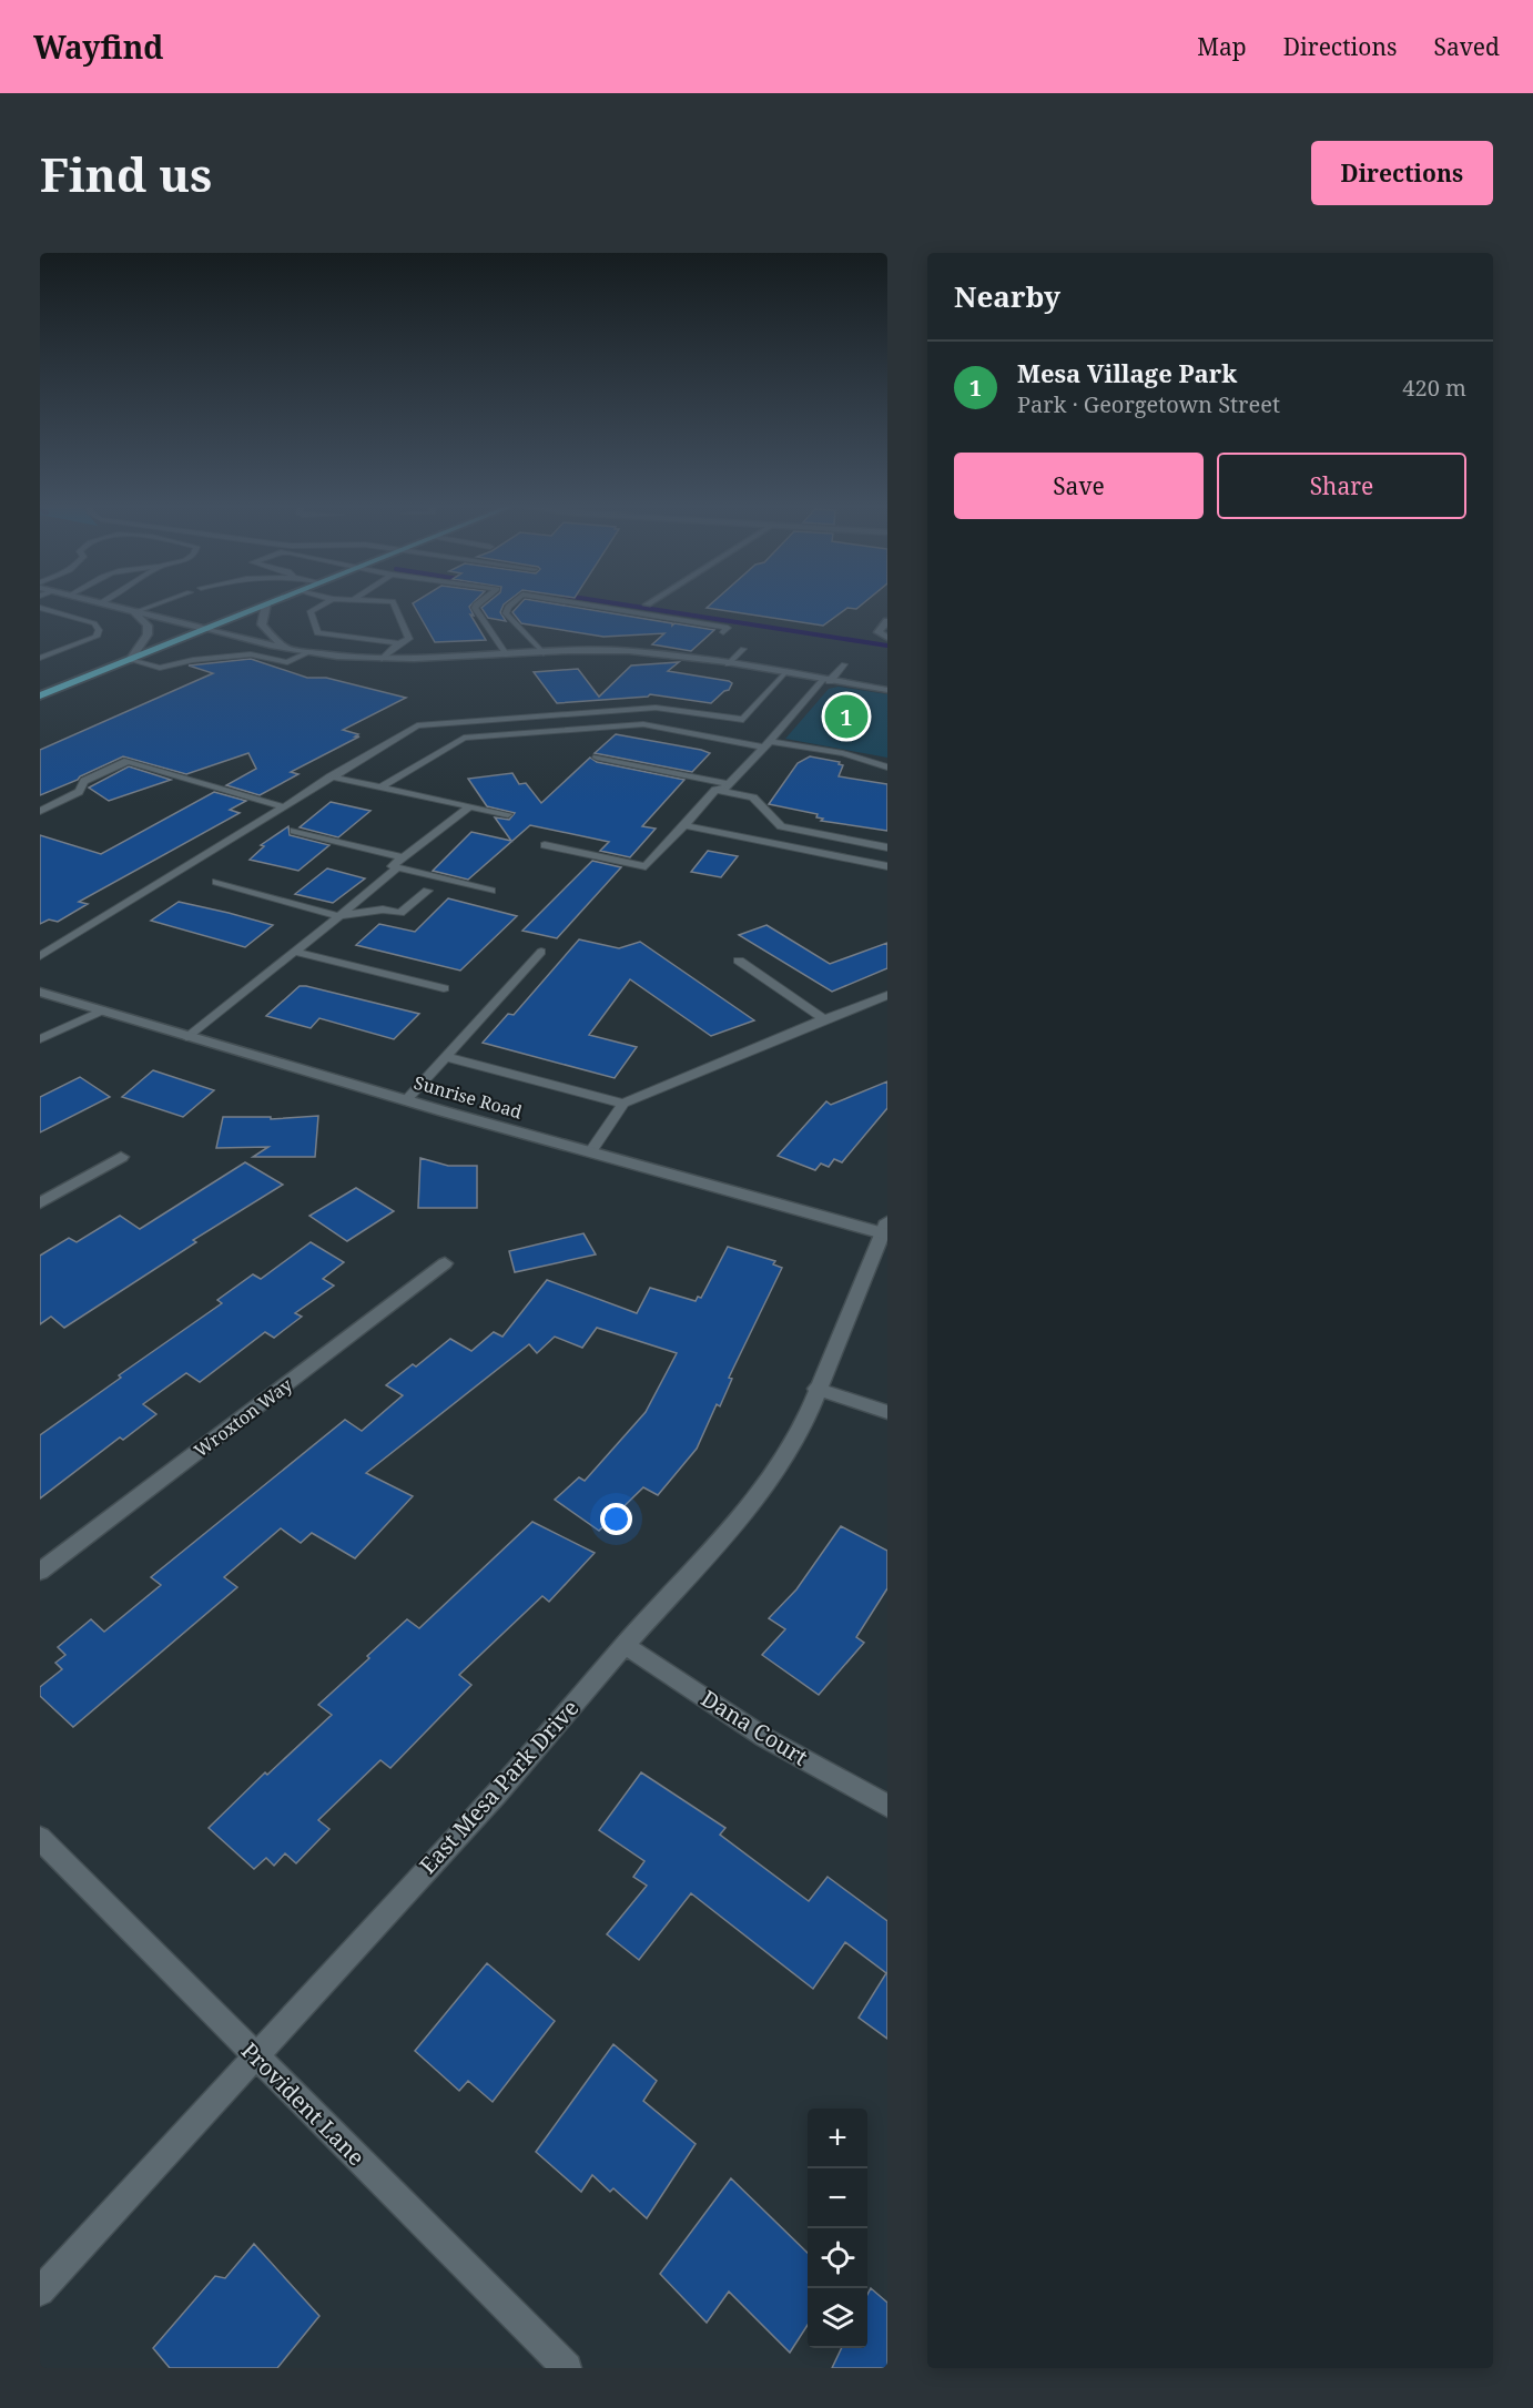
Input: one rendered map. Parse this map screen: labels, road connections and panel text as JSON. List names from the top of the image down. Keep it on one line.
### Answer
{"streets":{"street":["Sunrise Road","Wroxton Way","Dana Court","East Mesa Park Drive","Provident Lane"]},"crossings":[["Sunrise Road","East Mesa Park Drive"],["Dana Court","East Mesa Park Drive"],["East Mesa Park Drive","Provident Lane"]],"page":{"header":"Wayfind","nav":["Map","Directions","Saved"],"buttons":["Directions",["Save","Share"]],"title":"Find us","heading":"Nearby","list":[{"mark":"1","name":"Mesa Village Park","note":"Park · Georgetown Street","value":"420 m"}],"pins":"1","map_buttons":["+","−"]}}
